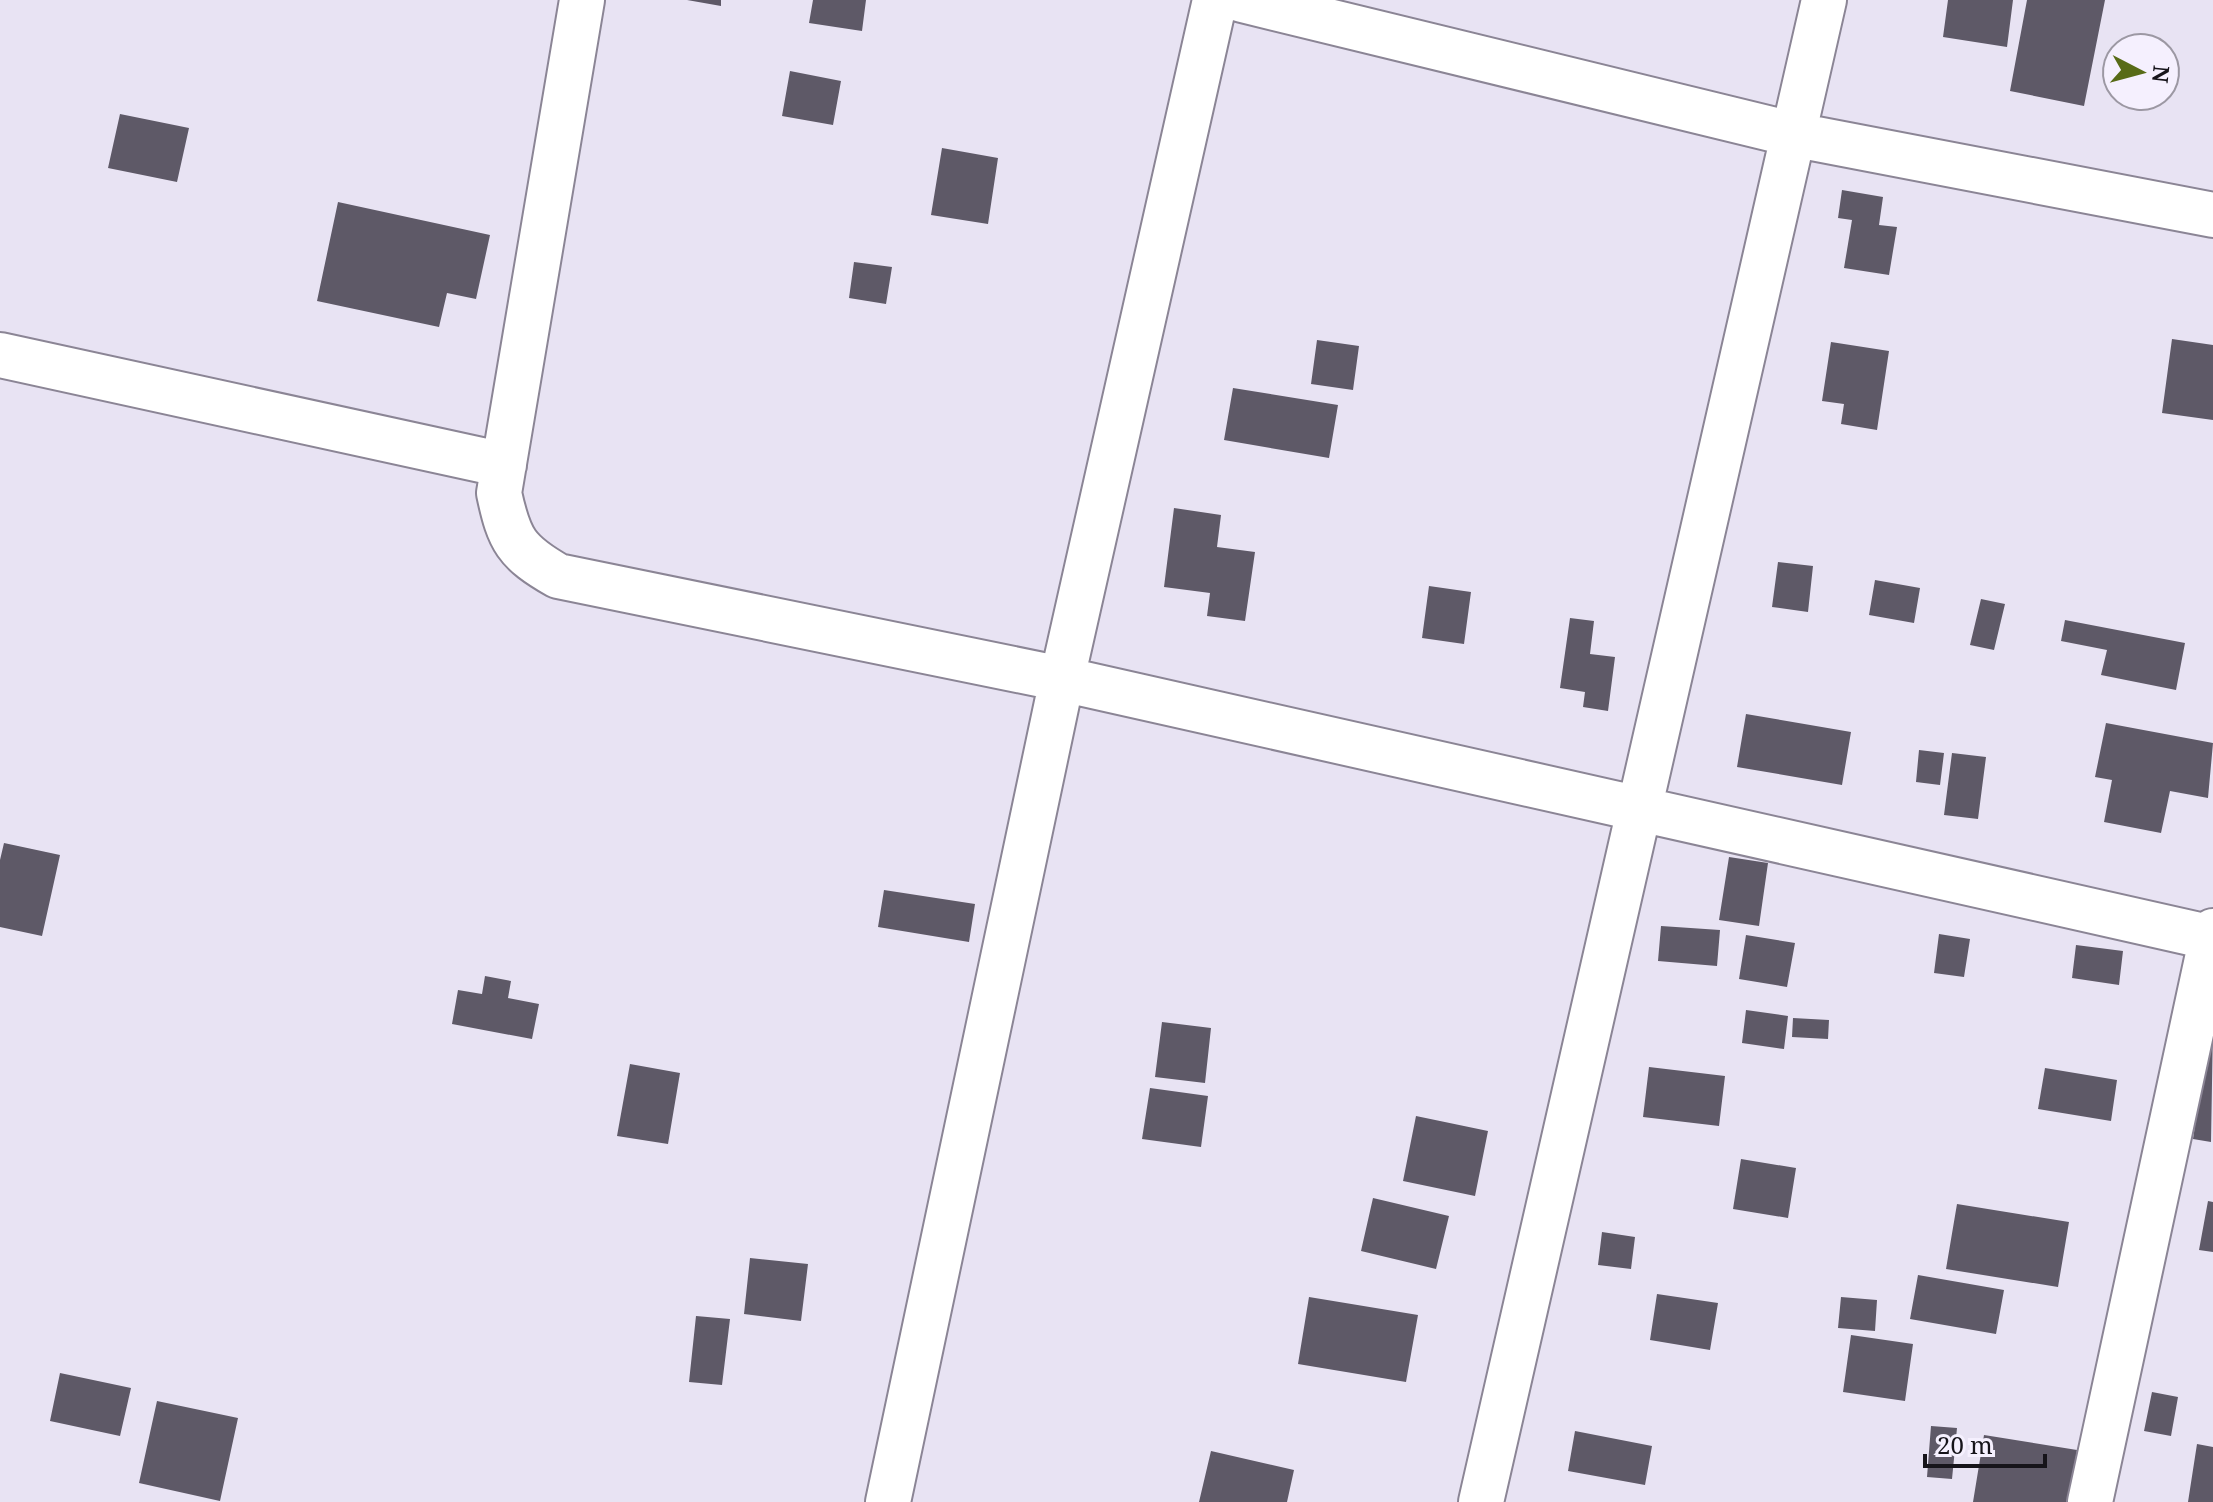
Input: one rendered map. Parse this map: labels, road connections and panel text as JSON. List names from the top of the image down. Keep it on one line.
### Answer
{"scale_bar":"20 m","north":"right"}
